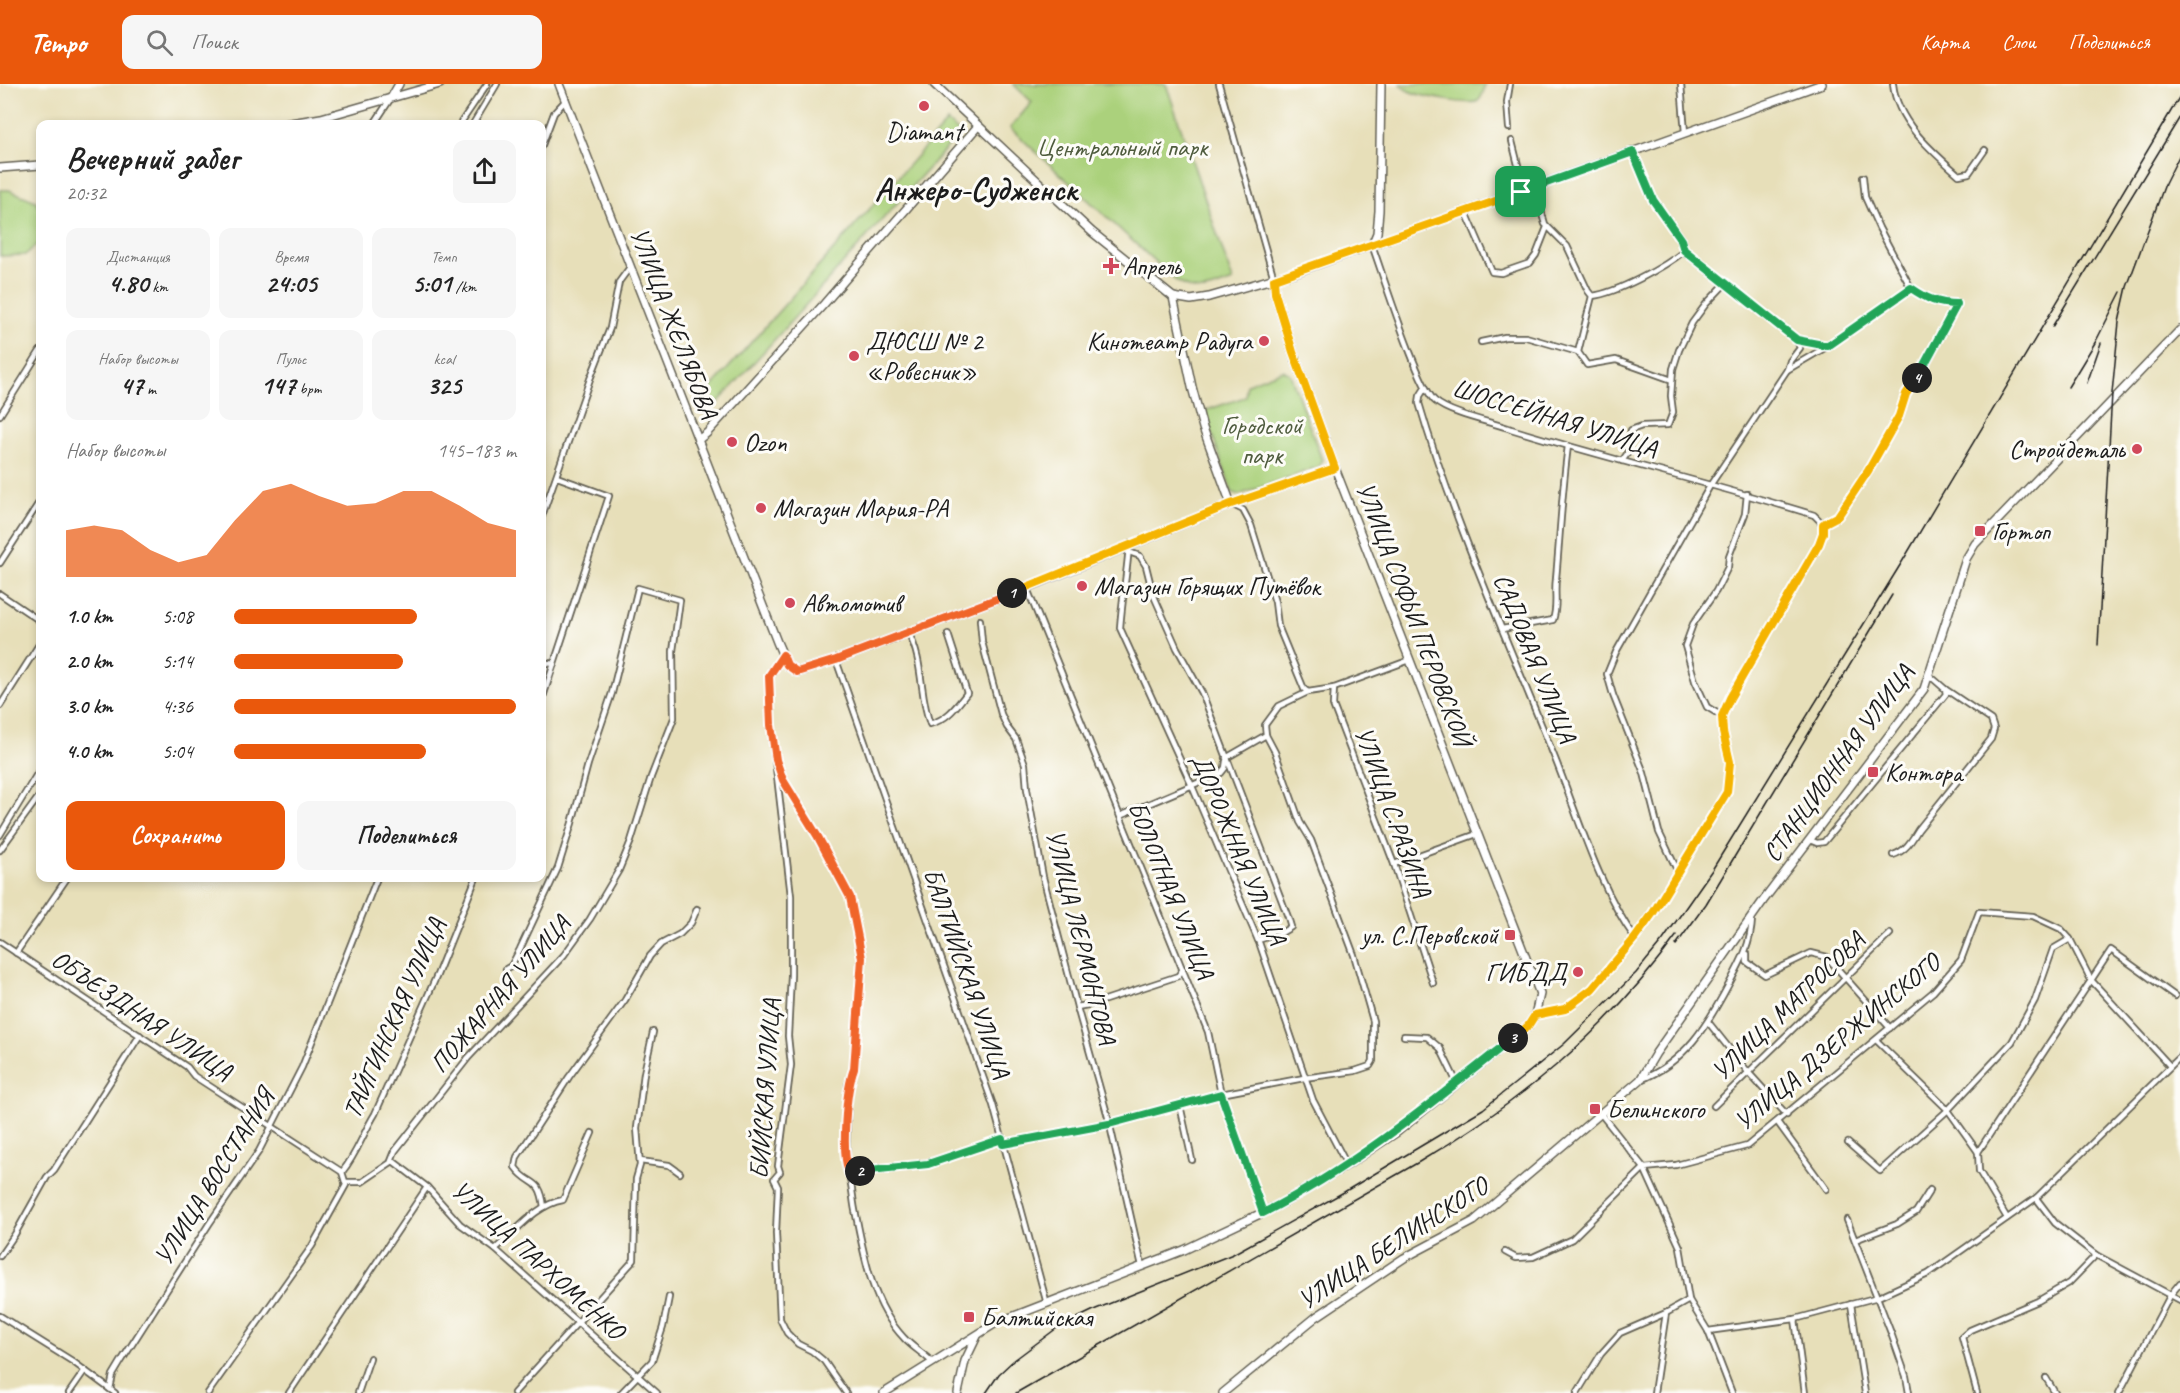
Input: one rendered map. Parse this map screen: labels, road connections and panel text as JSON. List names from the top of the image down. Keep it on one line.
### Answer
{"streets":{"main road":["УЛИЦА ЖЕЛЯБОВА","УЛИЦА СОФЬИ ПЕРОВСКОЙ","СТАНЦИОННАЯ УЛИЦА","УЛИЦА БЕЛИНСКОГО"],"street":["ШОССЕЙНАЯ УЛИЦА","САДОВАЯ УЛИЦА","УЛИЦА С.РАЗИНА","ДОРОЖНАЯ УЛИЦА","БОЛОТНАЯ УЛИЦА","УЛИЦА ЛЕРМОНТОВА","БАЛТИЙСКАЯ УЛИЦА","ПОЖАРНАЯ УЛИЦА","УЛИЦА МАТРОСОВА","ОБЪЕЗДНАЯ УЛИЦА","ТАЙГИНСКАЯ УЛИЦА","УЛИЦА ДЗЕРЖИНСКОГО","БИЙСКАЯ УЛИЦА","УЛИЦА ВОССТАНИЯ","УЛИЦА ПАРХОМЕНКО"]},"crossings":[["УЛИЦА ЖЕЛЯБОВА","БАЛТИЙСКАЯ УЛИЦА"],["УЛИЦА ЖЕЛЯБОВА","БИЙСКАЯ УЛИЦА"],["ШОССЕЙНАЯ УЛИЦА","САДОВАЯ УЛИЦА"],["СТАНЦИОННАЯ УЛИЦА","УЛИЦА БЕЛИНСКОГО"],["ПОЖАРНАЯ УЛИЦА","УЛИЦА ПАРХОМЕНКО"],["ОБЪЕЗДНАЯ УЛИЦА","ТАЙГИНСКАЯ УЛИЦА"],["ОБЪЕЗДНАЯ УЛИЦА","УЛИЦА ВОССТАНИЯ"]],"districts":["Анжеро-Судженск"],"parks":["Центральный парк","Городской парк"],"places":{"other":["Diamant","Кинотеатр Радуга","ДЮСШ № 2 «Ровесник»","Ozon","Стройдеталь","Магазин Мария-РА","Магазин Горящих Путёвок","Автомотив","ГИБДД"],"health":["Апрель"],"transit":["Гортоп","Контора","ул. С.Перовской","Белинского","Балтийская"]},"page":{"header":"Tempo","search":"Поиск","nav":["Карта","Слои","Поделиться"],"heading":["Вечерний забег","20:32"],"stats":[["Дистанция","4.80 km"],["Время","24:05"],["Темп","5:01 /km"],["Набор высоты","47 m"],["Пульс","147 bpm"],["kcal","325"]],"pins":["4","1","3","2"],"chart":["Набор высоты","145–183 m"],"list":[{"name":"1.0 km","note":"5:08"},{"name":"2.0 km","note":"5:14"},{"name":"3.0 km","note":"4:36"},{"name":"4.0 km","note":"5:04"}],"buttons":["Сохранить","Поделиться"]}}
